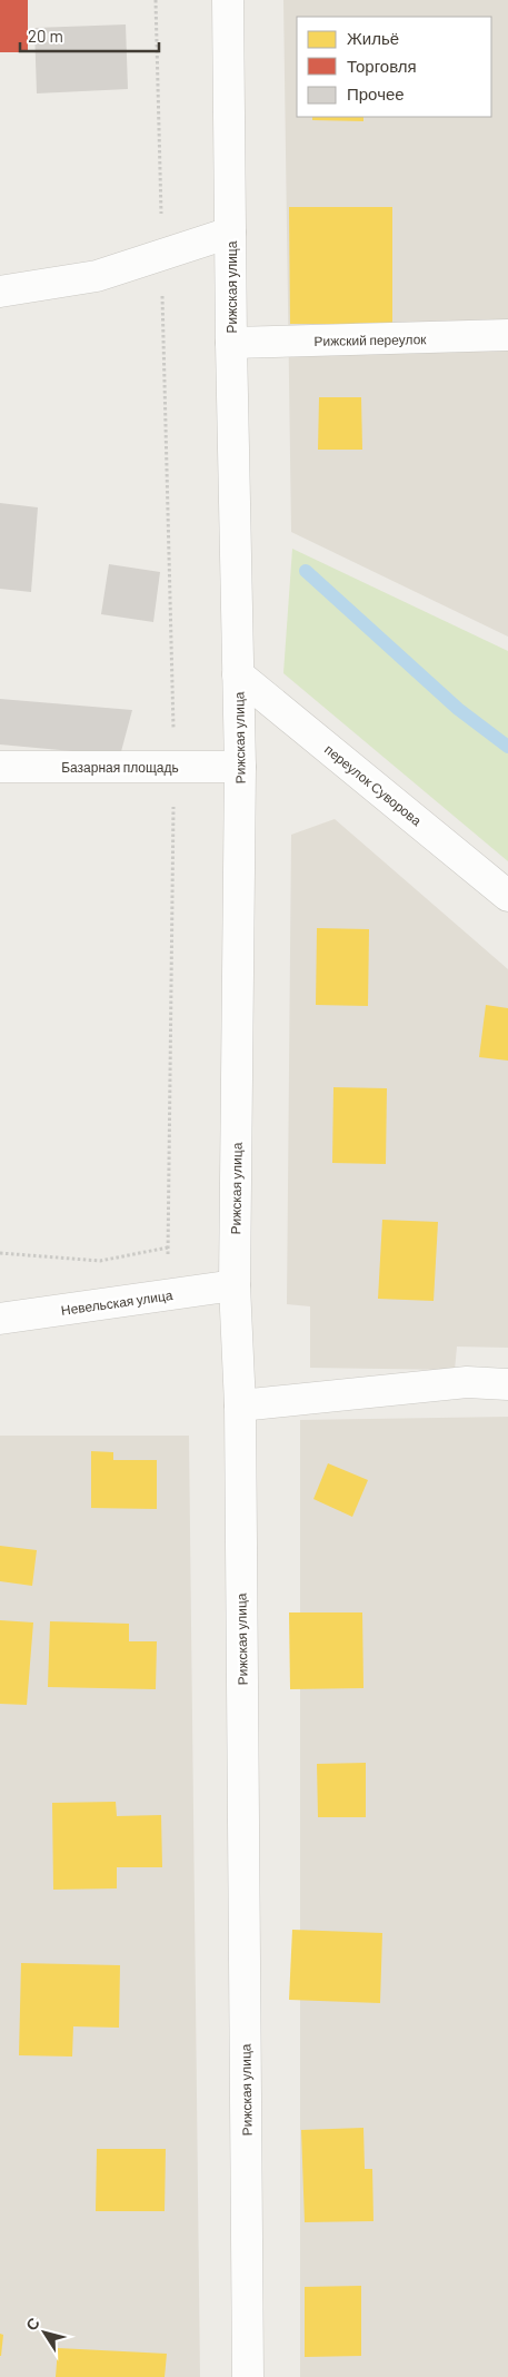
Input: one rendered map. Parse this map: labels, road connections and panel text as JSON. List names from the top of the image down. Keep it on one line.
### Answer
{"streets":{"street":["Рижская улица","Рижский переулок","Базарная площадь","переулок Суворова","Невельская улица"]},"crossings":[["Рижская улица","Рижский переулок"],["Рижская улица","Базарная площадь"],["Рижская улица","переулок Суворова"],["Рижская улица","Невельская улица"]],"legend":["Жильё","Торговля","Прочее"],"scale_bar":"20 m","north":"top left"}
